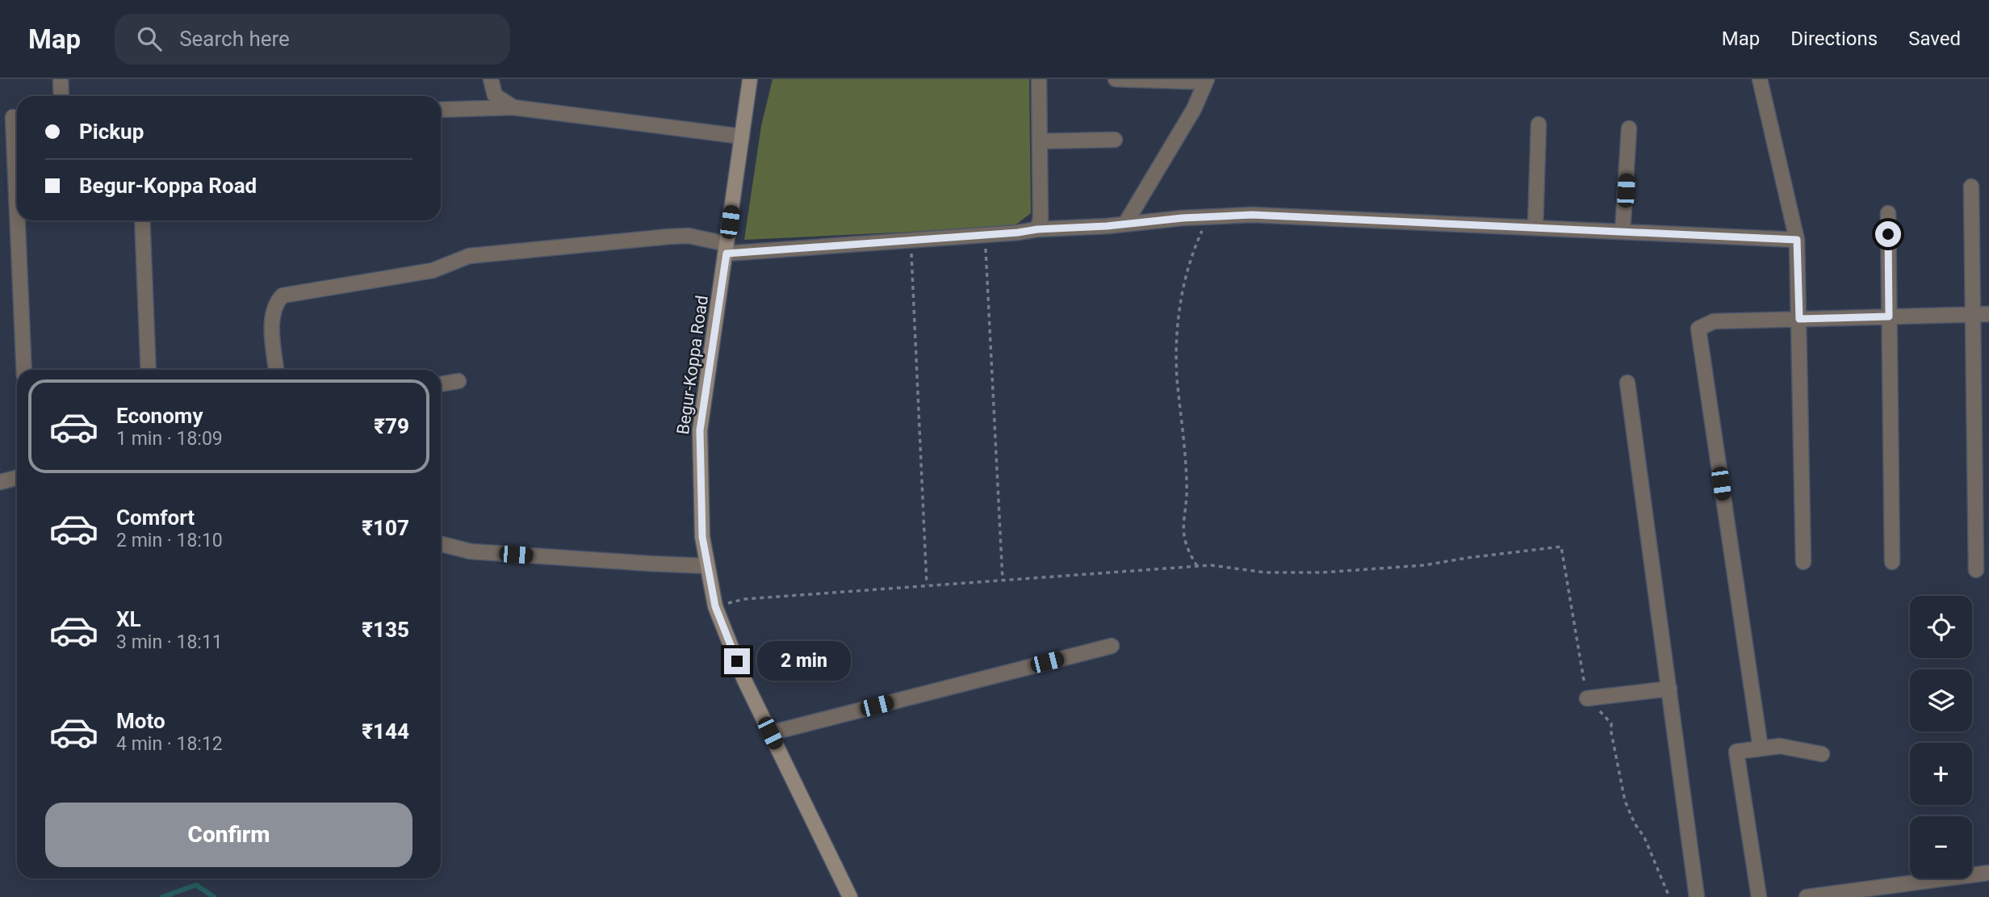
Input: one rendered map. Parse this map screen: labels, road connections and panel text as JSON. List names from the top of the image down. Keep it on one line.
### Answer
{"streets":{"main road":["Begur-Koppa Road"]},"page":{"header":"Map","search":"Search here","nav":["Map","Directions","Saved"],"banner":["Pickup","Begur-Koppa Road"],"list":[{"name":"Economy","note":"1 min · 18:09","value":"₹79"},{"name":"Comfort","note":"2 min · 18:10","value":"₹107"},{"name":"XL","note":"3 min · 18:11","value":"₹135"},{"name":"Moto","note":"4 min · 18:12","value":"₹144"}],"map_buttons":["+","−"],"bubble":"2 min","buttons":"Confirm"}}
